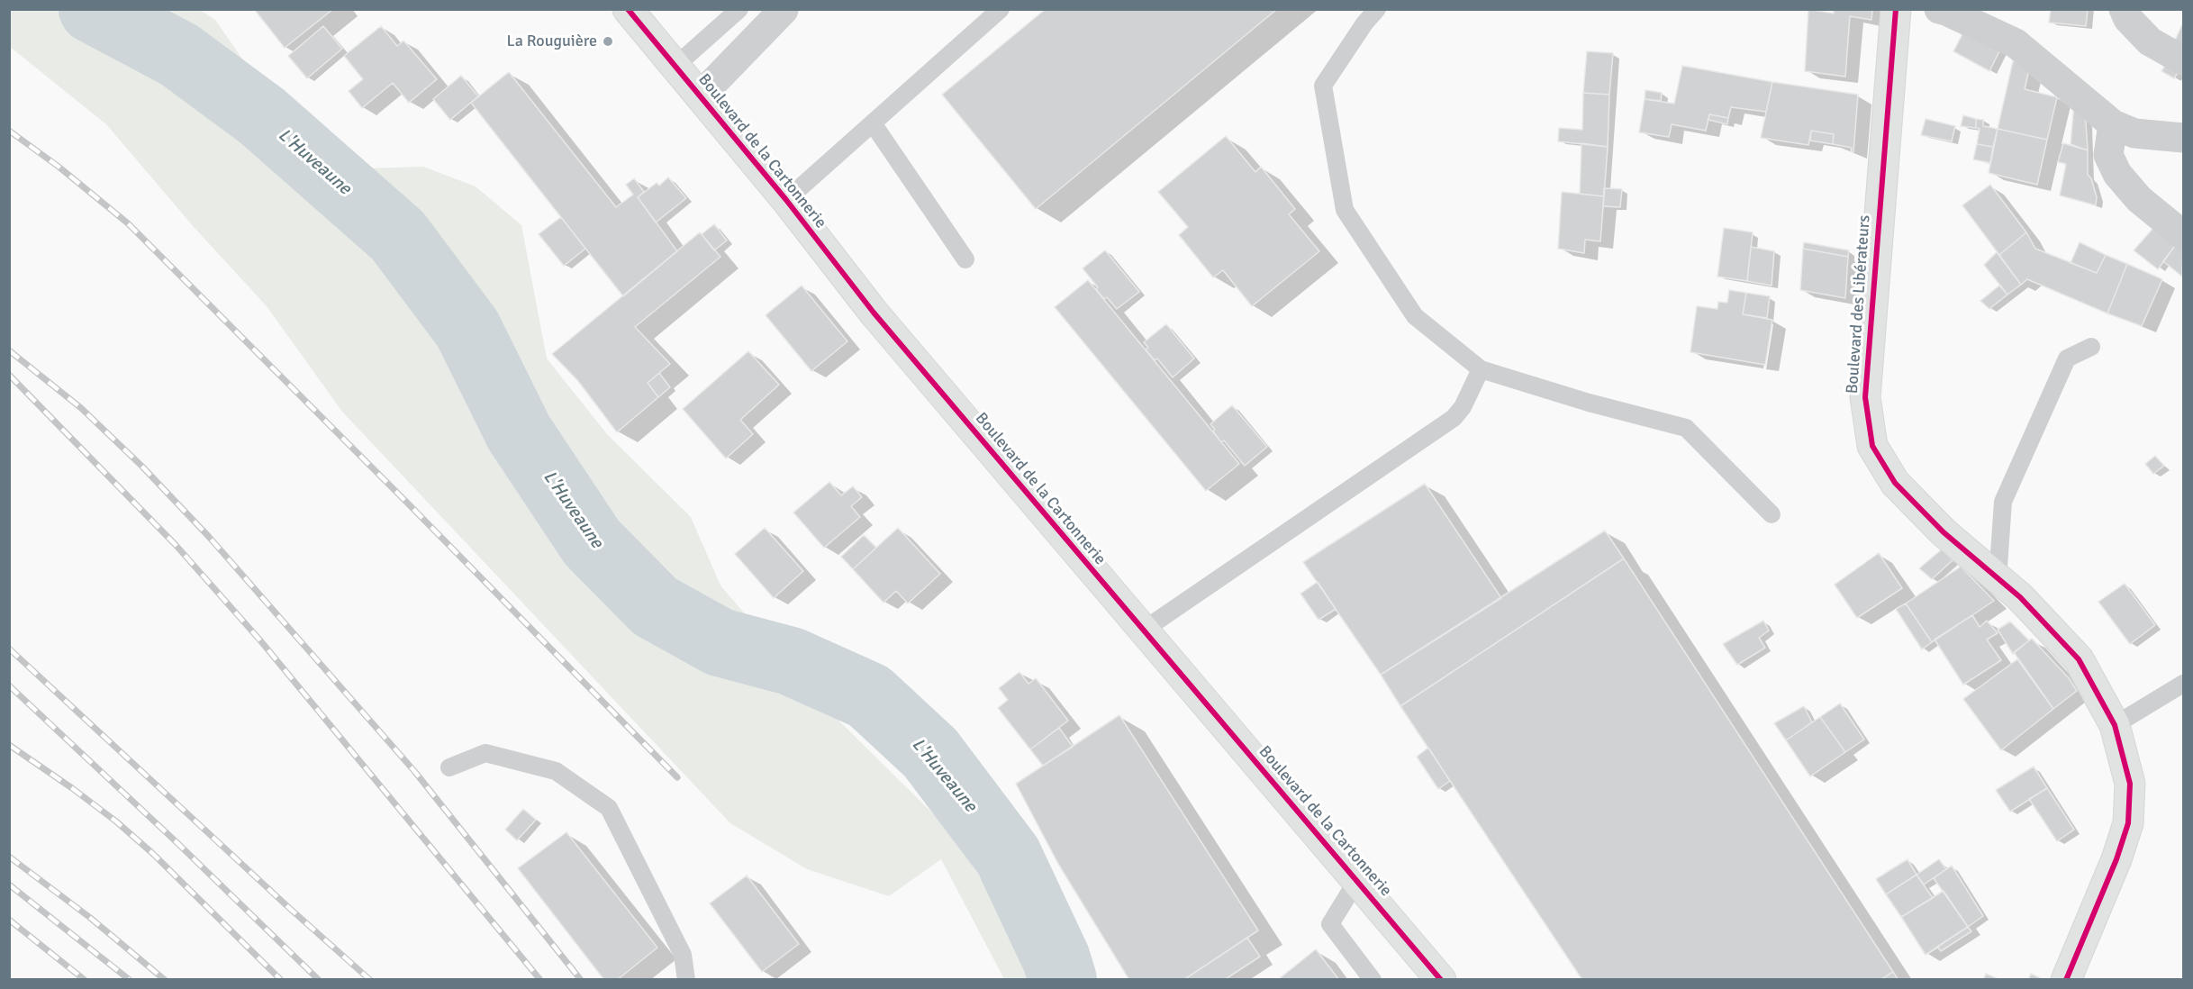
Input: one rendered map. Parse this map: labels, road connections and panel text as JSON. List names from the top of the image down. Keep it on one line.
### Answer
{"streets":{"main road":["Boulevard de la Cartonnerie","Boulevard des Libérateurs"]},"water":["L'Huveaune"],"places":["La Rouguière"]}
